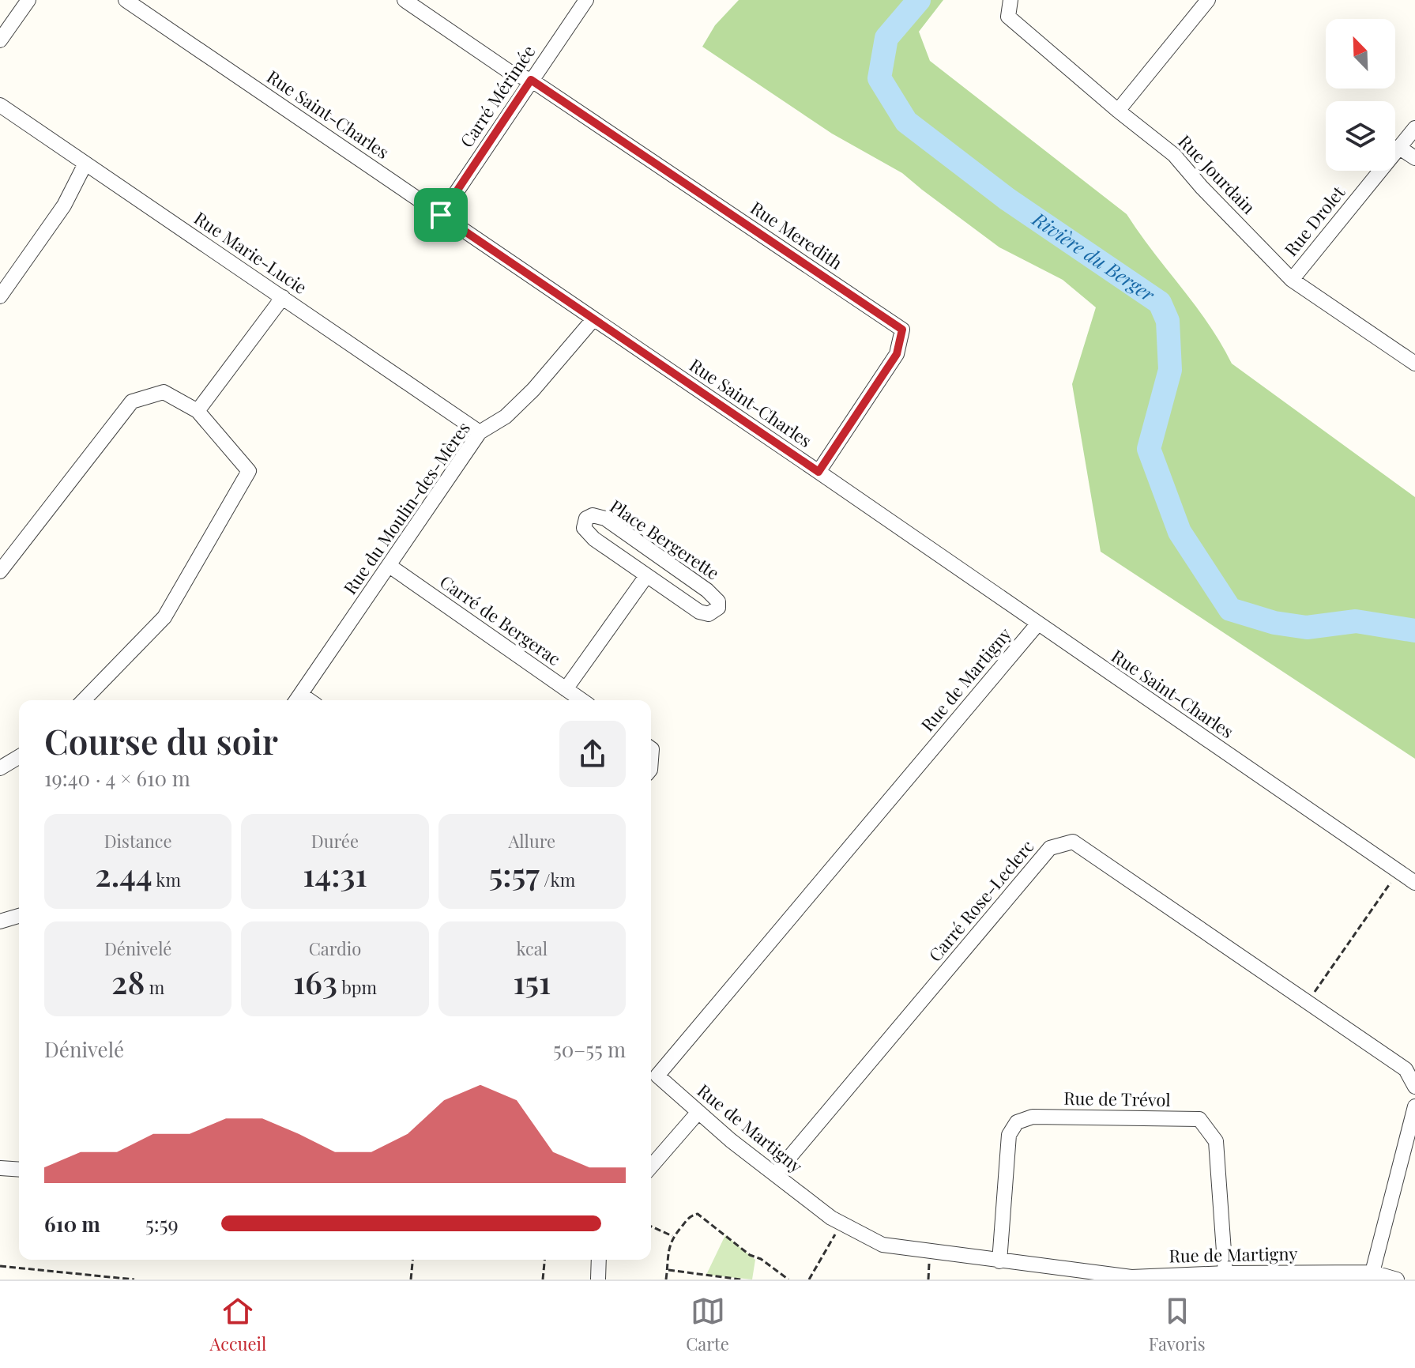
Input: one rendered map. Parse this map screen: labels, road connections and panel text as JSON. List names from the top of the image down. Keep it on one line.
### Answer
{"streets":{"street":["Carré Mérimée","Rue Saint-Charles","Rue Jourdain","Rue Drolet","Rue Meredith","Rue Marie-Lucie","Rue du Moulin-des-Mères","Place Bergerette","Carré de Bergerac","Rue de Martigny","Carré Rose-Leclerc","Rue de Trévol"]},"crossings":[["Carré Mérimée","Rue Saint-Charles"],["Carré Mérimée","Rue Meredith"],["Rue Saint-Charles","Rue Meredith"],["Rue Saint-Charles","Rue du Moulin-des-Mères"],["Rue Saint-Charles","Rue de Martigny"],["Rue Jourdain","Rue Drolet"],["Rue Marie-Lucie","Rue du Moulin-des-Mères"],["Rue du Moulin-des-Mères","Carré de Bergerac"],["Rue de Martigny","Carré Rose-Leclerc"],["Rue de Martigny","Rue de Trévol"]],"water":["Rivière du Berger"],"north":"top left","page":{"heading":["Course du soir","19:40 · 4 × 610 m"],"stats":[["Distance","2.44 km"],["Durée","14:31"],["Allure","5:57 /km"],["Dénivelé","28 m"],["Cardio","163 bpm"],["kcal","151"]],"chart":["Dénivelé","50–55 m"],"list":[{"name":"610 m","note":"5:59"}],"tabs":["Accueil","Carte","Favoris"]}}
